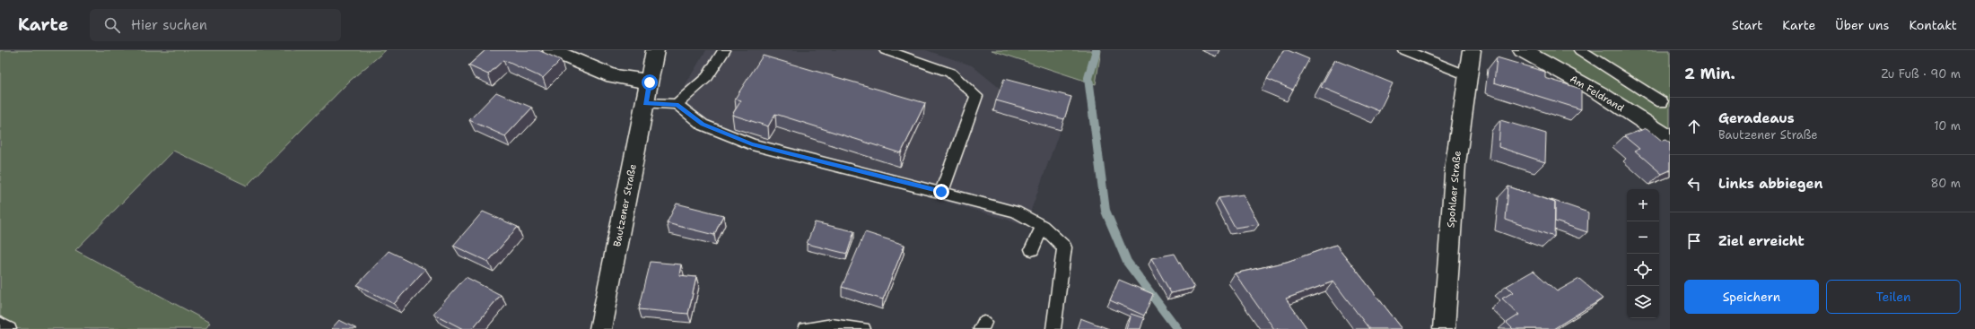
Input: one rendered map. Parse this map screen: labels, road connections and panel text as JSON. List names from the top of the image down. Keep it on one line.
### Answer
{"streets":{"street":["Am Feldrand","Spohlaer Straße","Bautzener Straße"]},"page":{"header":"Karte","search":"Hier suchen","nav":["Start","Karte","Über uns","Kontakt"],"heading":["2 Min.","Zu Fuß · 90 m"],"list":[["Geradeaus","Bautzener Straße","10 m"],["Links abbiegen","80 m"],"Ziel erreicht"],"map_buttons":["+","−"],"buttons":["Speichern","Teilen"]}}
